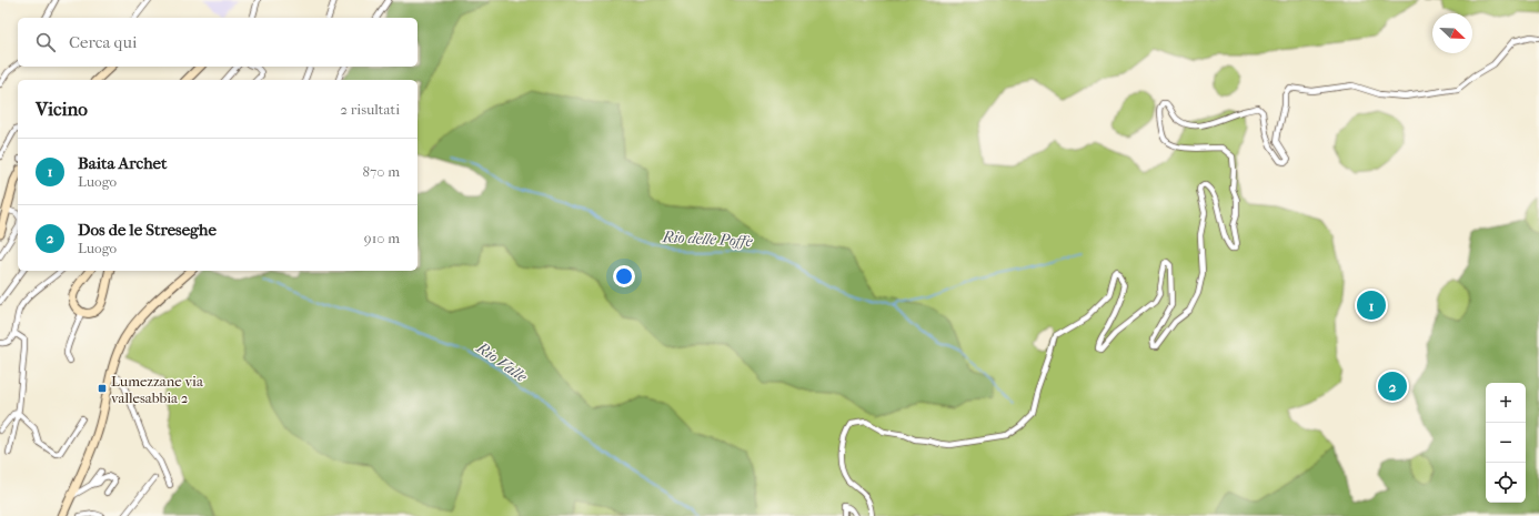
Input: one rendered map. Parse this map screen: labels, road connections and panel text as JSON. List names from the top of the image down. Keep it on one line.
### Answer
{"water":["Rio delle Poffe","Rio Valle"],"places":{"transit":["Lumezzane via vallesabbia 2"]},"north":"bottom right","page":{"search":"Cerca qui","heading":["Vicino","2 risultati"],"list":[{"mark":"1","name":"Baita Archet","note":"Luogo","value":"870 m"},{"mark":"2","name":"Dos de le Streseghe","note":"Luogo","value":"910 m"}],"pins":["1","2"],"map_buttons":["+","−"]}}
